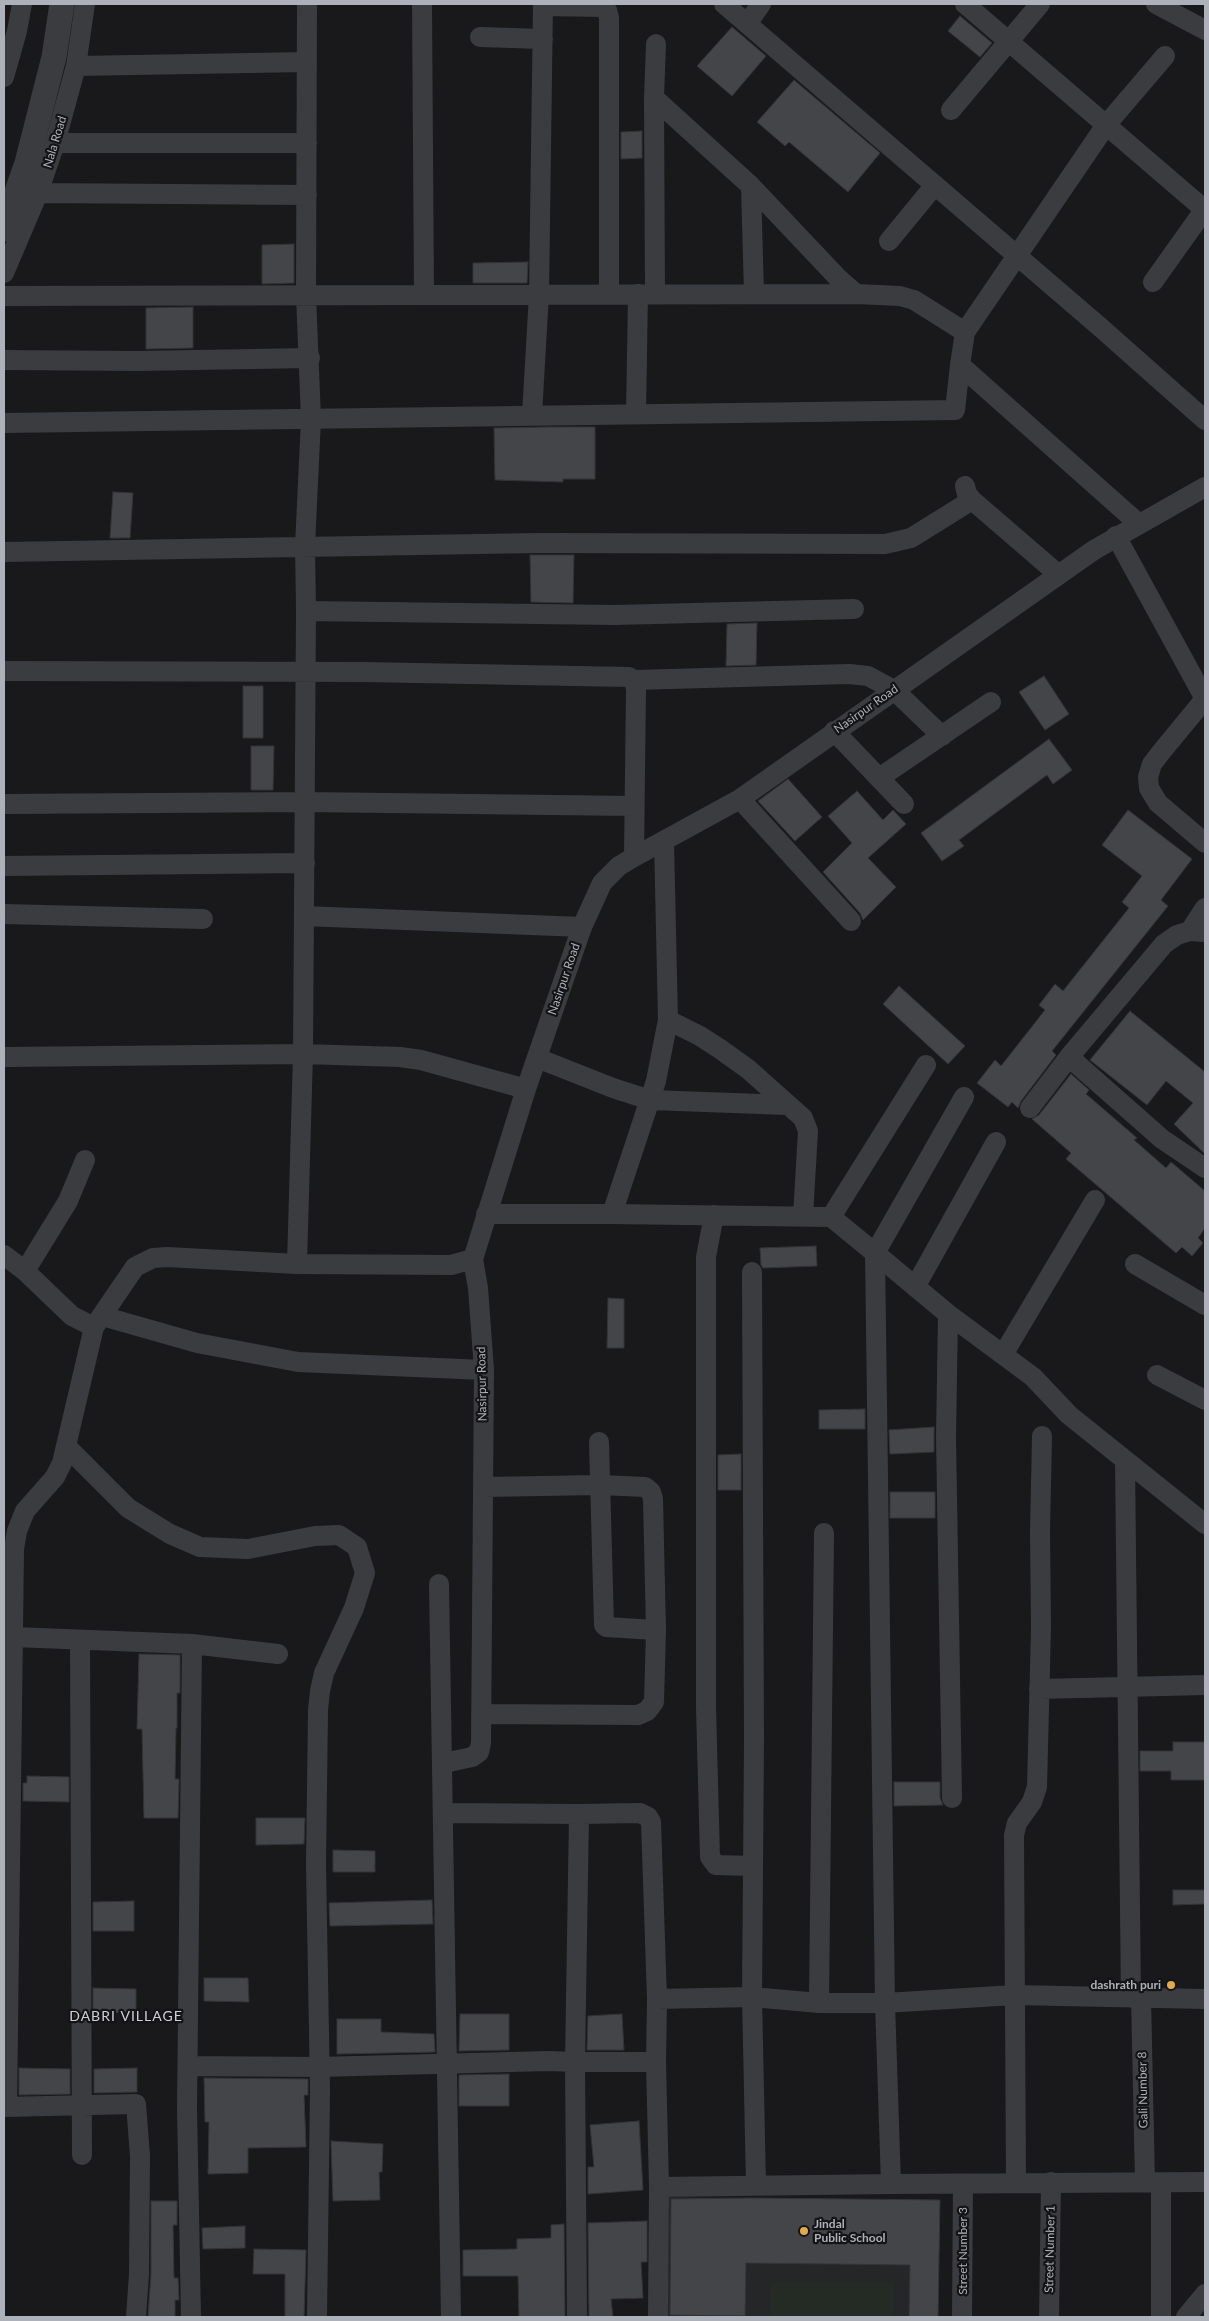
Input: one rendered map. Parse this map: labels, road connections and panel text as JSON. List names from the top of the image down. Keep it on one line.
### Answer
{"streets":{"street":["Nala Road","Nasirpur Road","Gali Number 8","Street Number 1","Street Number 3"]},"districts":["DABRI VILLAGE"],"places":["dashrath puri","Jindal Public School"]}
